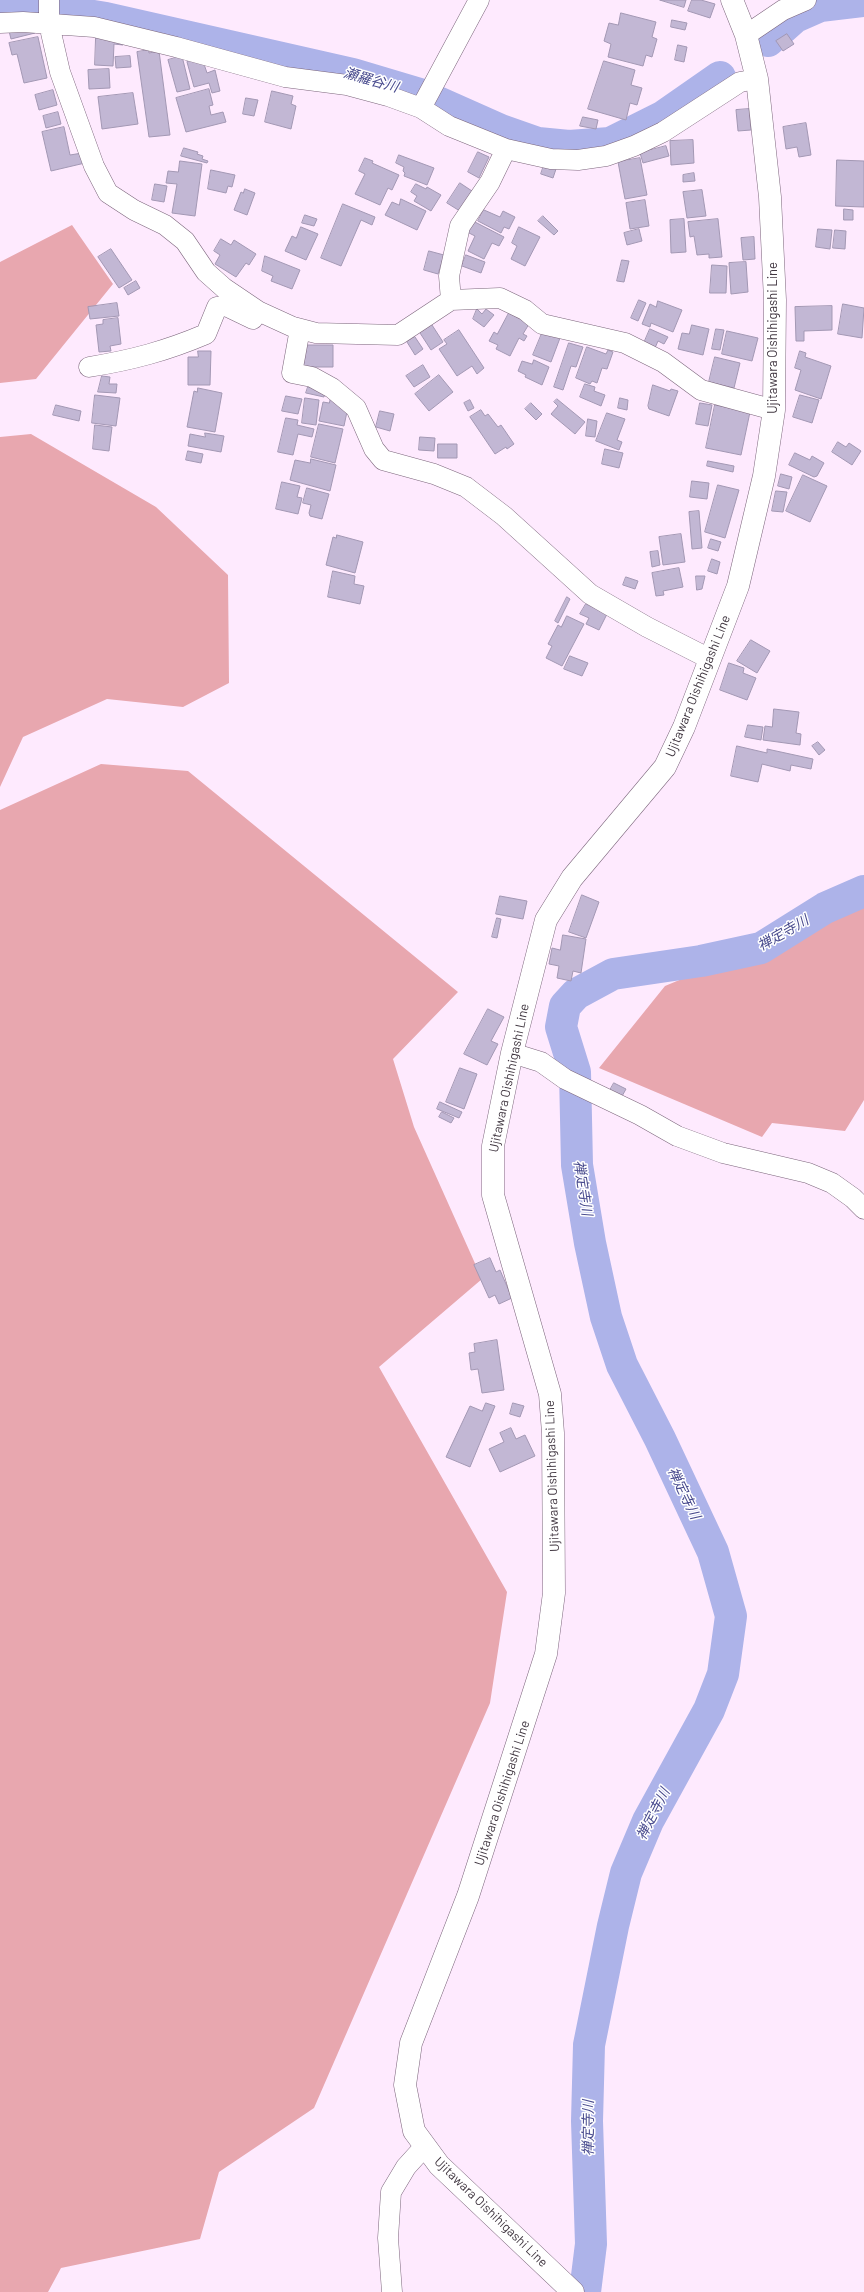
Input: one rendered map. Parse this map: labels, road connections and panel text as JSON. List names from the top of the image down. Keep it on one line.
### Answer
{"streets":{"main road":["Ujitawara Oishihigashi Line"]},"water":["瀬羅谷川","禅定寺川"]}
